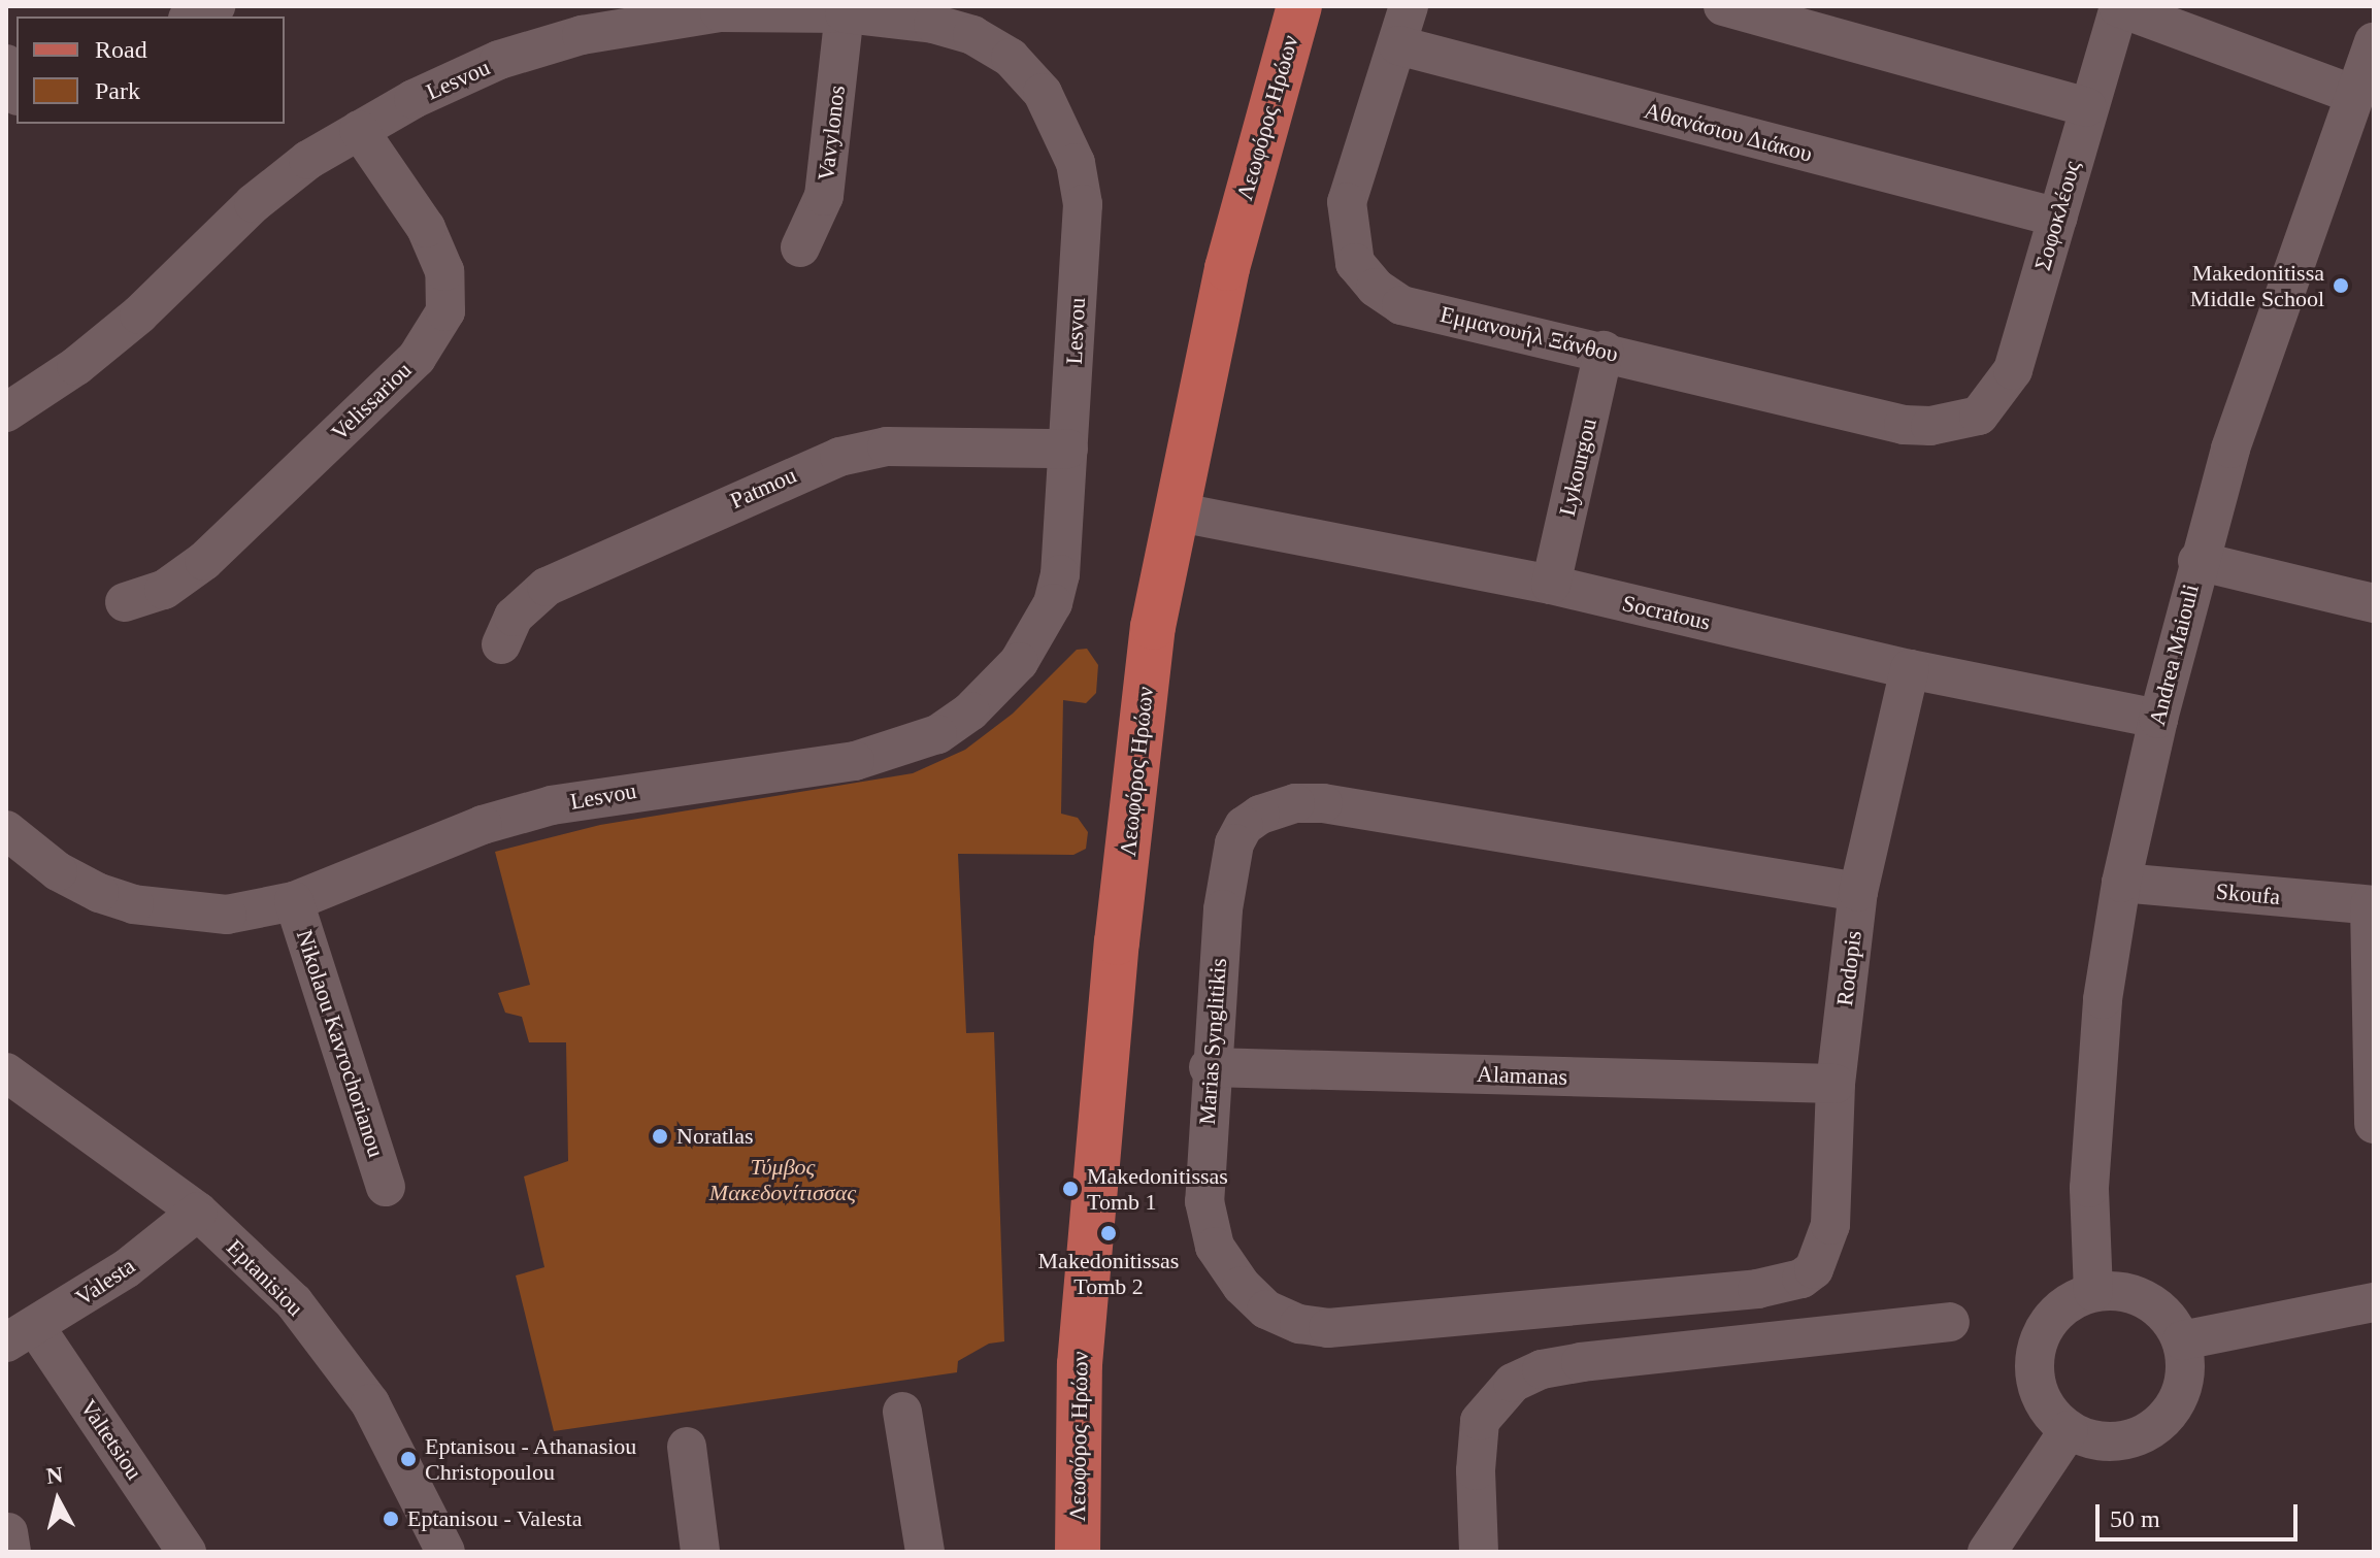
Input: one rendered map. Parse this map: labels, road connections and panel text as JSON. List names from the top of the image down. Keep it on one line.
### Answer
{"streets":{"main road":["Λεωφόρος Ηρώων"],"street":["Lesvou","Αθανάσιου Διάκου","Vavylonos","Σοφοκλέους","Εμμανουήλ Ξάνθου","Velissariou","Lykourgou","Patmou","Socratous","Andrea Maiouli","Skoufa","Rodopis","Marias Synglitikis","Nikolaou Kavrochorianou","Alamanas","Eptanisiou","Valesta","Valtetsiou"]},"crossings":[["Lesvou","Vavylonos"],["Lesvou","Velissariou"],["Lesvou","Patmou"],["Lesvou","Nikolaou Kavrochorianou"],["Λεωφόρος Ηρώων","Socratous"],["Αθανάσιου Διάκου","Σοφοκλέους"],["Αθανάσιου Διάκου","Εμμανουήλ Ξάνθου"],["Σοφοκλέους","Εμμανουήλ Ξάνθου"],["Εμμανουήλ Ξάνθου","Lykourgou"],["Lykourgou","Socratous"],["Socratous","Andrea Maiouli"],["Socratous","Rodopis"],["Andrea Maiouli","Skoufa"],["Rodopis","Marias Synglitikis"],["Rodopis","Alamanas"],["Marias Synglitikis","Alamanas"],["Eptanisiou","Valesta"],["Valesta","Valtetsiou"]],"parks":["Τύμβος Μακεδονίτισσας"],"places":["Makedonitissa Middle School","Noratlas","Makedonitissas Tomb 1","Makedonitissas Tomb 2","Eptanisou - Athanasiou Christopoulou","Eptanisou - Valesta"],"legend":["Road","Park"],"scale_bar":"50 m","north":"top"}
